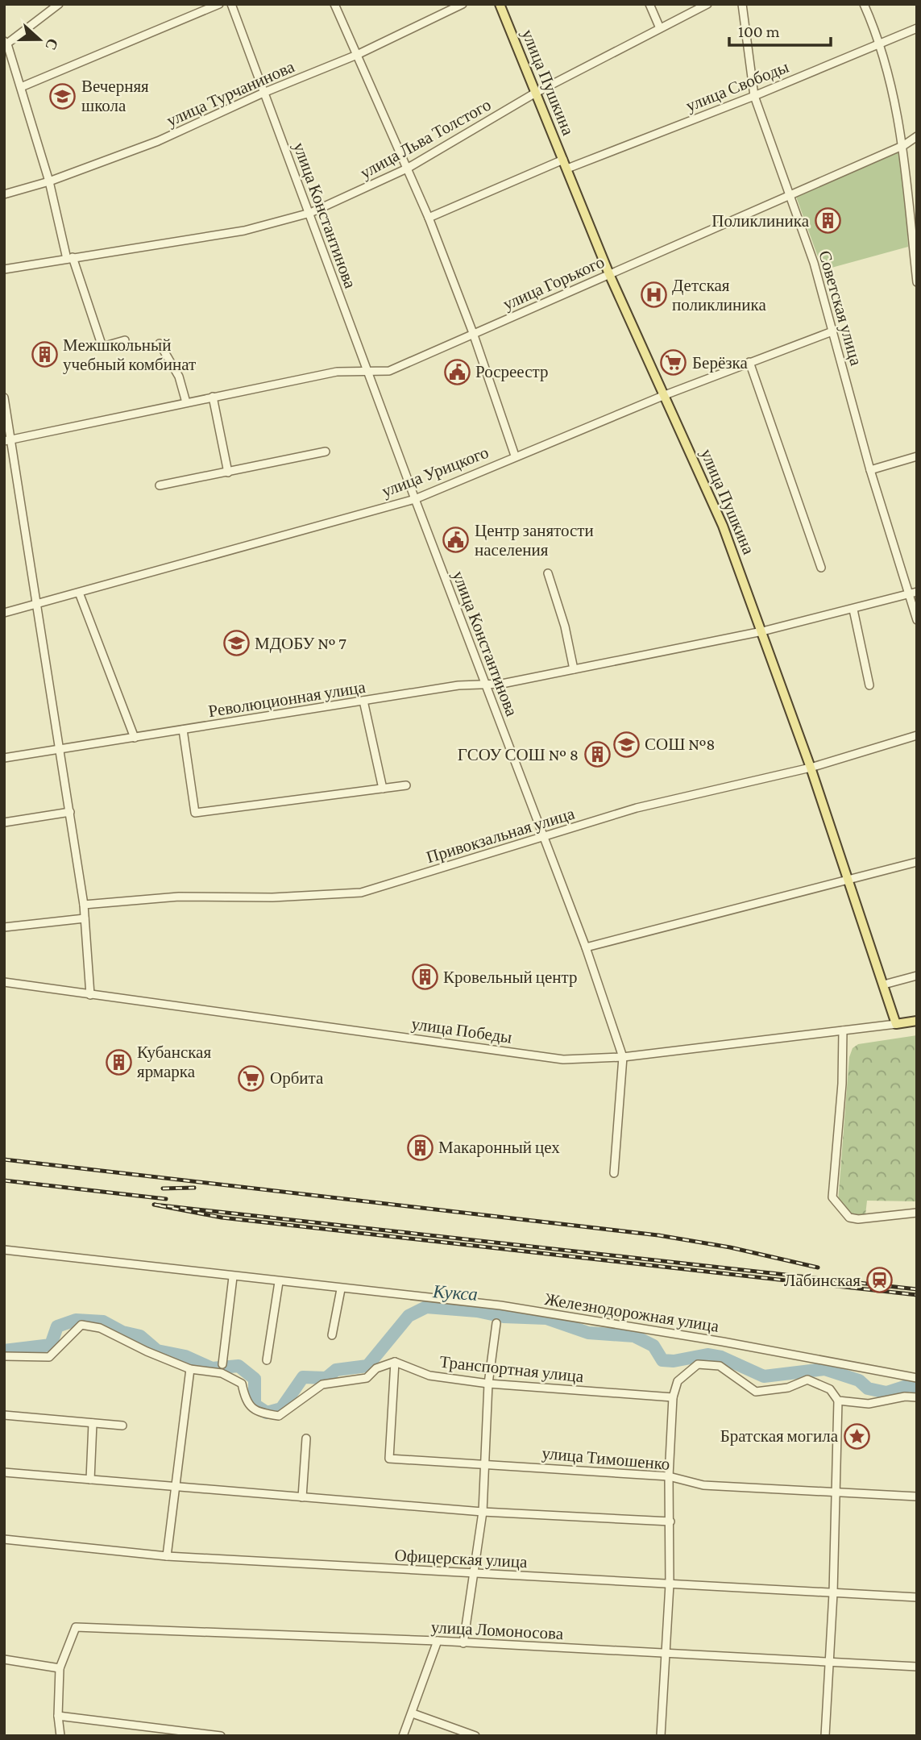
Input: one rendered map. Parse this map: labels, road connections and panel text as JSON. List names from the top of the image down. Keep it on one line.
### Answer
{"streets":{"main road":["улица Пушкина","улица Победы"],"street":["улица Свободы","улица Турчанинова","улица Льва Толстого","улица Константинова","улица Горького","Советская улица","улица Урицкого","Революционная улица","Привокзальная улица","Железнодорожная улица","Транспортная улица","улица Тимошенко","Офицерская улица","улица Ломоносова"]},"crossings":[["улица Пушкина","улица Свободы"],["улица Пушкина","улица Льва Толстого"],["улица Пушкина","улица Горького"],["улица Пушкина","улица Урицкого"],["улица Пушкина","Революционная улица"],["улица Пушкина","Привокзальная улица"],["улица Пушкина","улица Победы"],["улица Свободы","Советская улица"],["улица Турчанинова","улица Константинова"],["улица Льва Толстого","улица Константинова"],["улица Константинова","улица Горького"],["улица Константинова","улица Урицкого"],["улица Константинова","Революционная улица"],["улица Константинова","Привокзальная улица"],["улица Константинова","улица Победы"],["улица Горького","Советская улица"],["Советская улица","улица Урицкого"],["Советская улица","Революционная улица"],["Транспортная улица","улица Тимошенко"]],"water":["Кукса"],"places":{"school or university":["Вечерняя школа","МДОБУ № 7","СОШ №8"],"building":["Поликлиника","Межшкольный учебный комбинат","ГСОУ СОШ № 8","Кровельный центр","Кубанская ярмарка","Макаронный цех"],"hospital":["Детская поликлиника"],"supermarket":["Берёзка","Орбита"],"public building":["Росреестр","Центр занятости населения"],"station":["Лабинская"],"place":["Братская могила"]},"scale_bar":"100 m","north":"right"}
